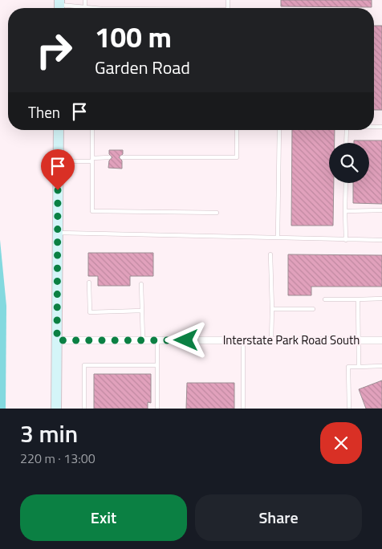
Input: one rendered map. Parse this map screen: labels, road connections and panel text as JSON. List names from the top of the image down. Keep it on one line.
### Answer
{"streets":{"street":["Interstate Park Road South"]},"page":{"turn":["100 m","Garden Road"],"then":"Then","heading":["3 min","220 m · 13:00"],"buttons":["Exit","Share"]}}
